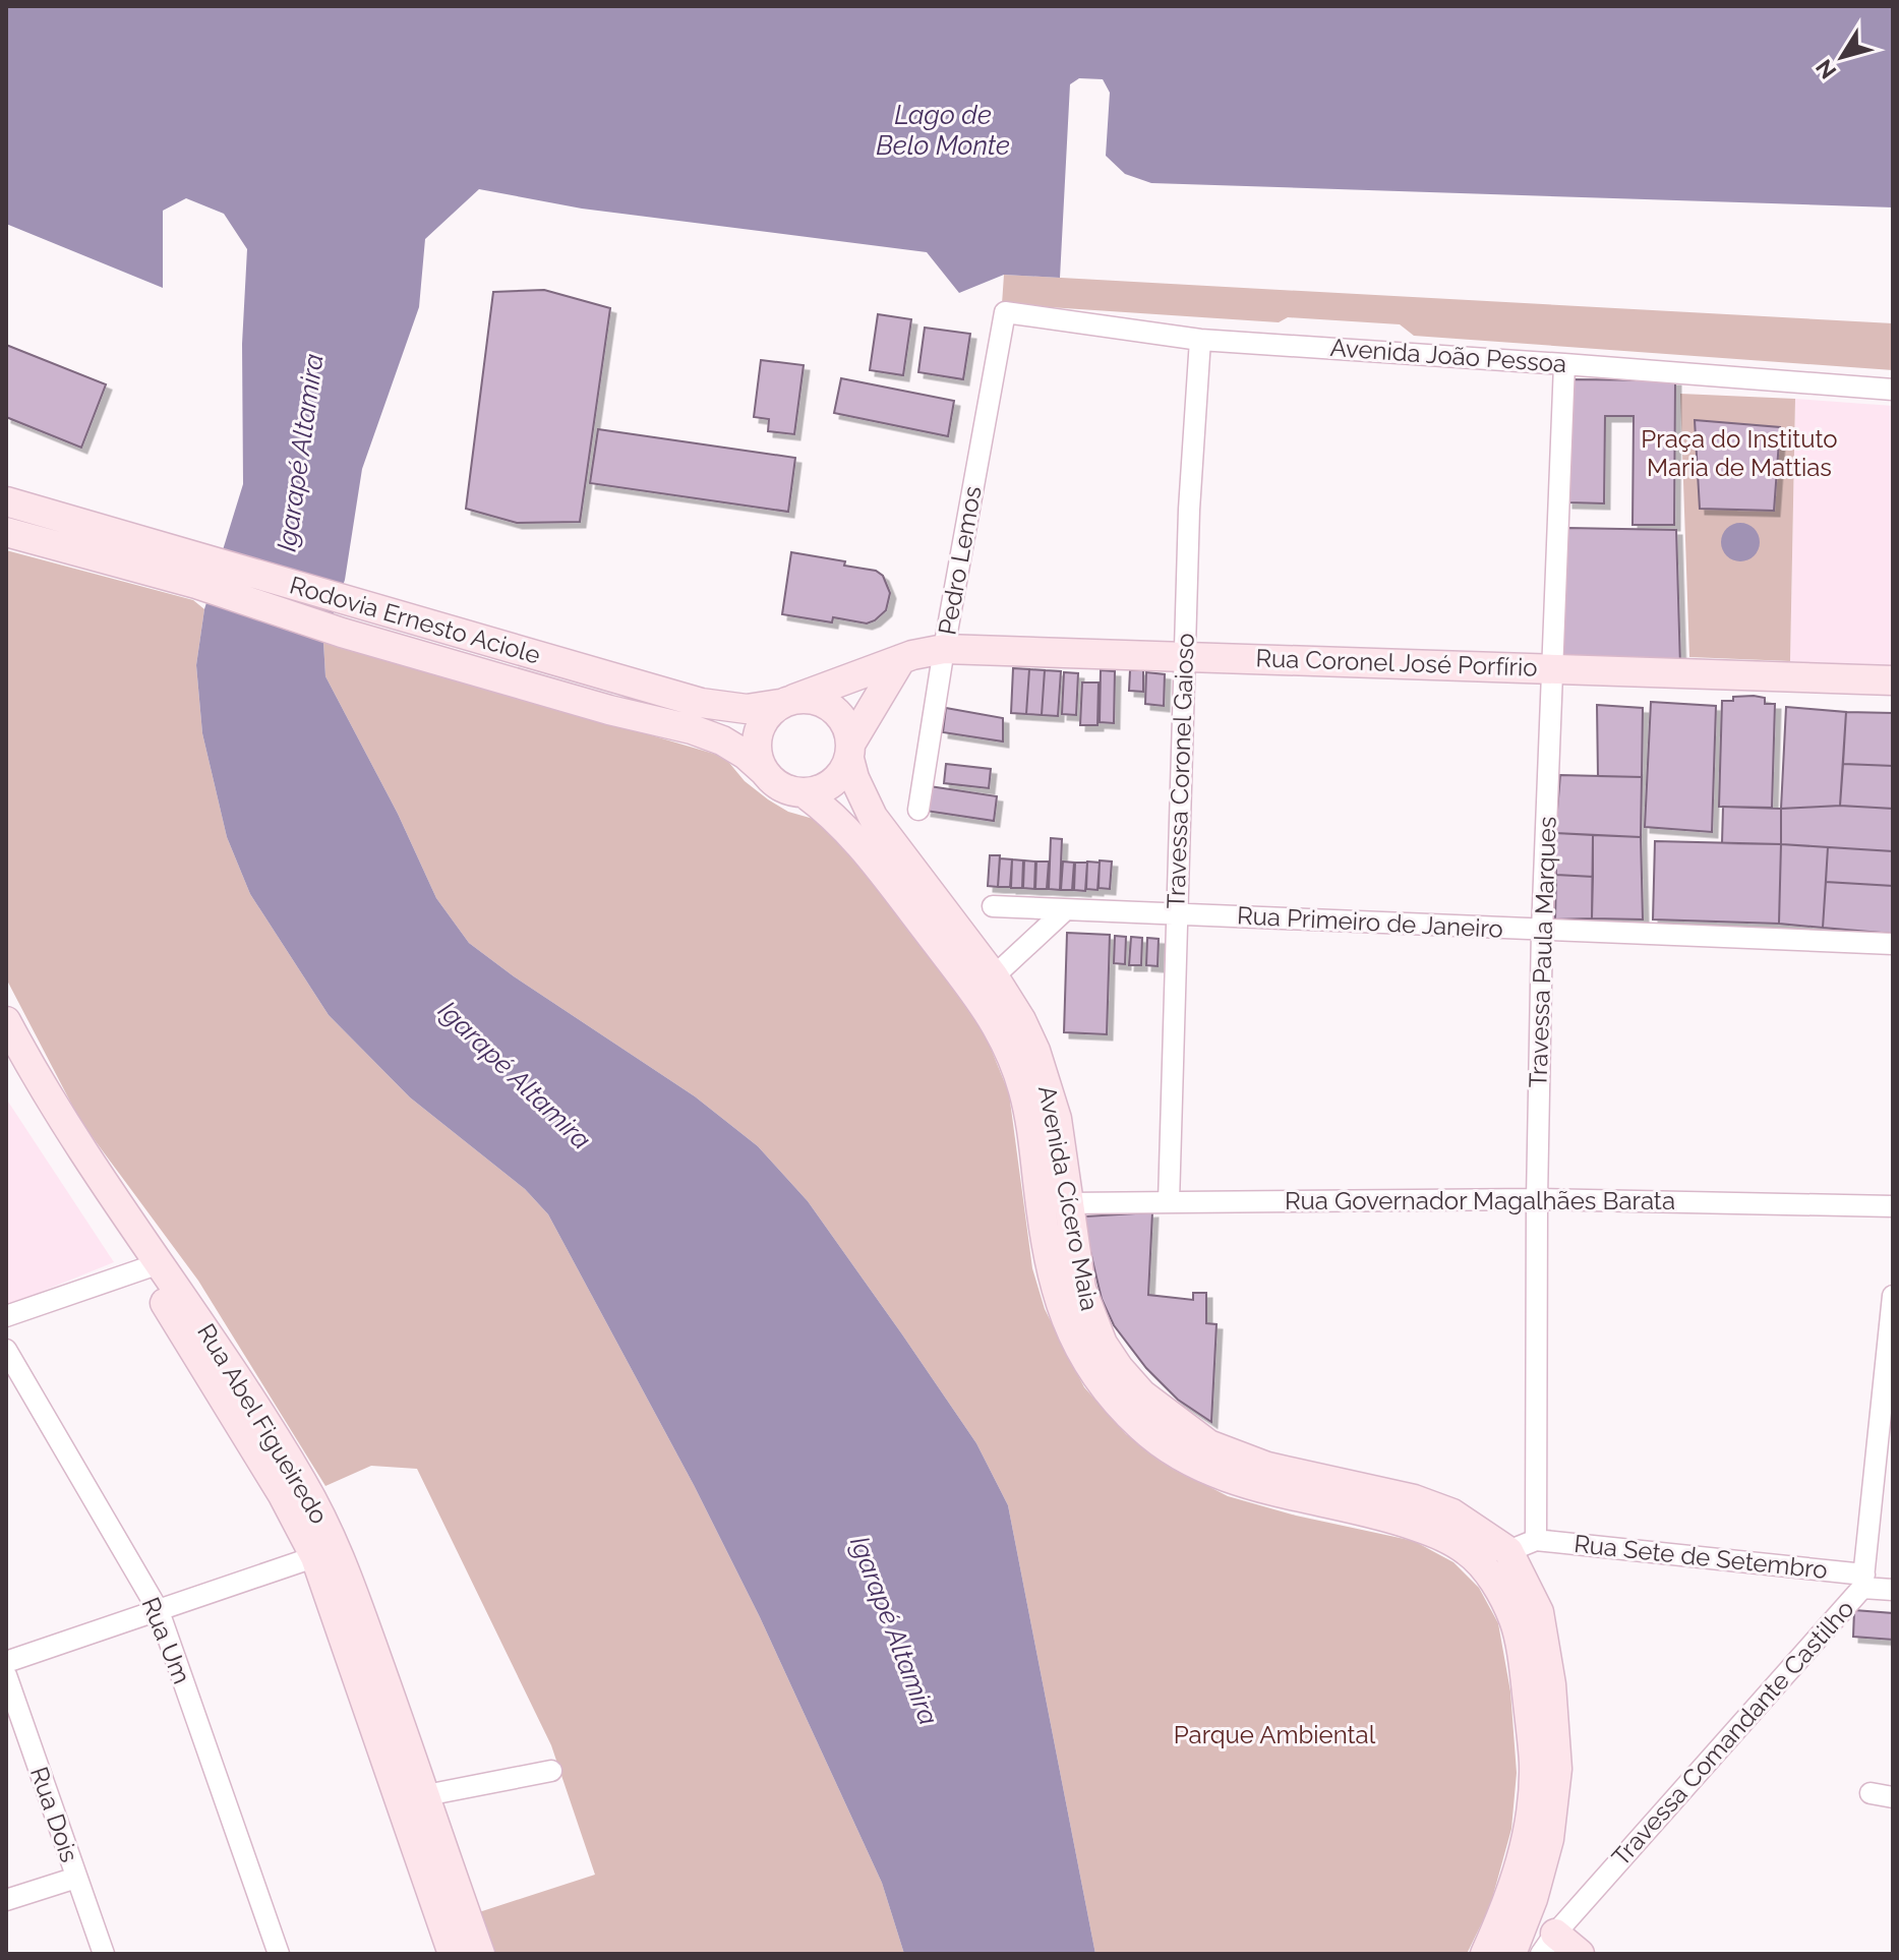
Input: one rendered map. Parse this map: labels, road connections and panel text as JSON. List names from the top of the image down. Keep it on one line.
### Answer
{"streets":{"main road":["Rodovia Ernesto Aciole","Rua Coronel José Porfírio","Avenida Cícero Maia","Rua Abel Figueiredo"],"street":["Avenida João Pessoa","Pedro Lemos","Travessa Coronel Gaioso","Rua Primeiro de Janeiro","Travessa Paula Marques","Rua Governador Magalhães Barata","Rua Sete de Setembro","Rua Um","Travessa Comandante Castilho","Rua Dois"]},"crossings":[["Avenida João Pessoa","Pedro Lemos"],["Avenida João Pessoa","Travessa Coronel Gaioso"],["Avenida João Pessoa","Travessa Paula Marques"],["Pedro Lemos","Rua Coronel José Porfírio"],["Rodovia Ernesto Aciole","Rua Coronel José Porfírio"],["Rodovia Ernesto Aciole","Avenida Cícero Maia"],["Rua Coronel José Porfírio","Travessa Coronel Gaioso"],["Rua Coronel José Porfírio","Travessa Paula Marques"],["Rua Coronel José Porfírio","Avenida Cícero Maia"],["Travessa Coronel Gaioso","Rua Primeiro de Janeiro"],["Travessa Coronel Gaioso","Rua Governador Magalhães Barata"],["Rua Primeiro de Janeiro","Travessa Paula Marques"],["Travessa Paula Marques","Rua Governador Magalhães Barata"],["Travessa Paula Marques","Rua Sete de Setembro"],["Avenida Cícero Maia","Rua Governador Magalhães Barata"],["Rua Sete de Setembro","Travessa Comandante Castilho"]],"water":["Lago de Belo Monte","Igarapé Altamira"],"parks":["Praça do Instituto Maria de Mattias","Parque Ambiental"],"north":"bottom left"}
